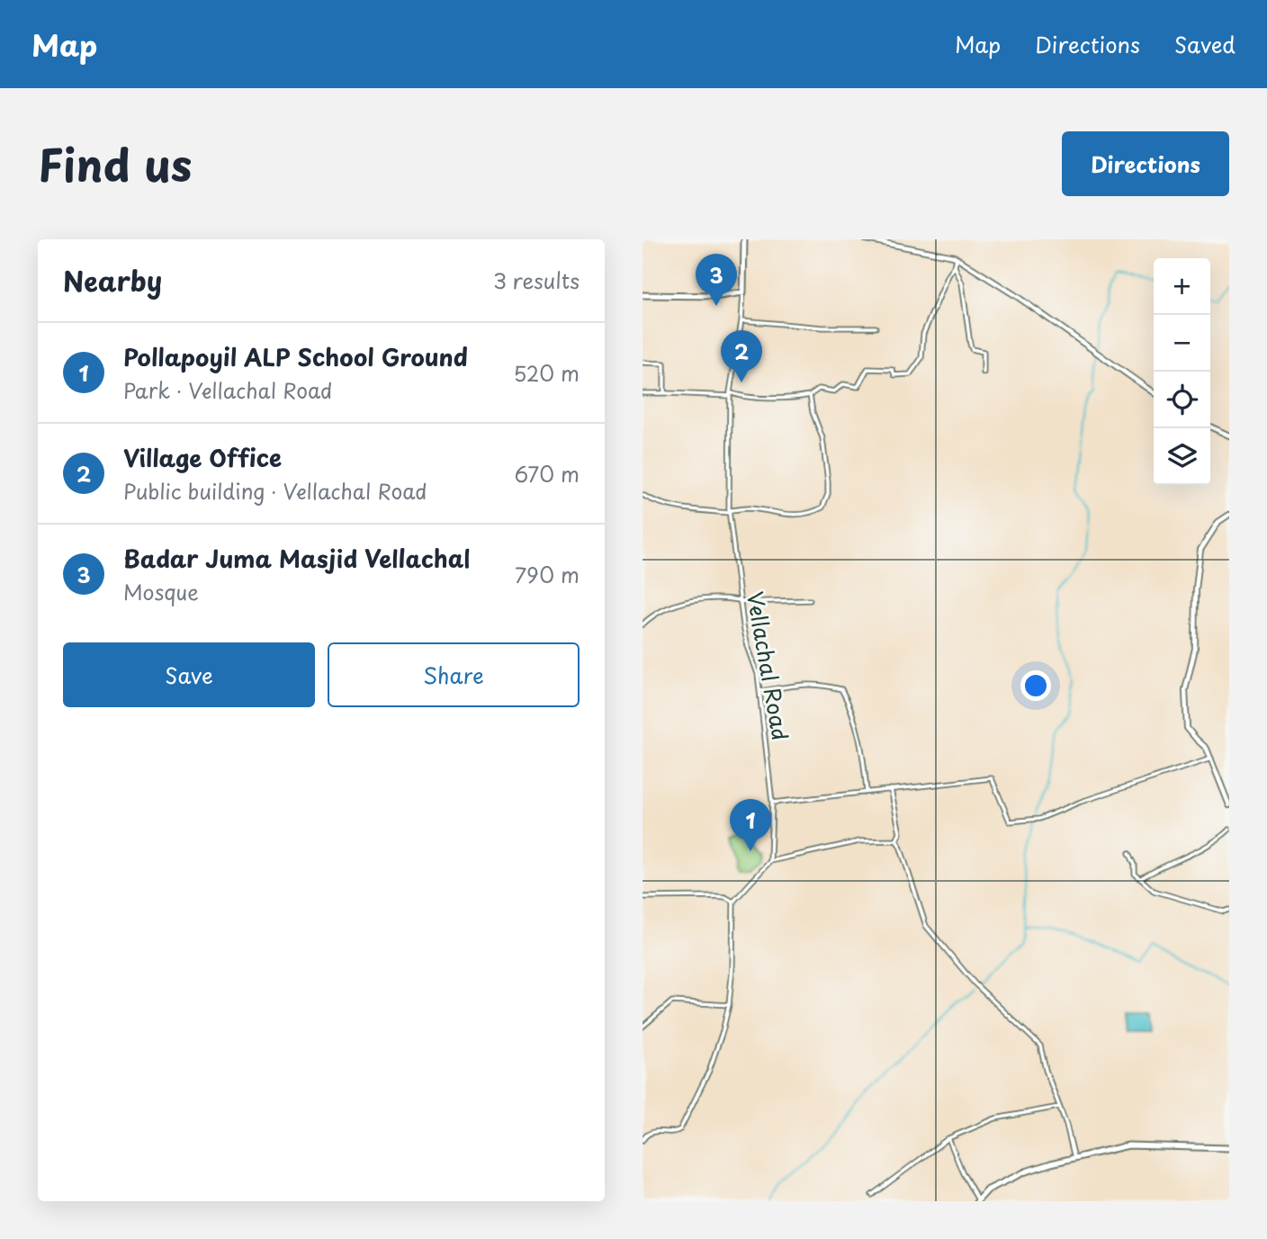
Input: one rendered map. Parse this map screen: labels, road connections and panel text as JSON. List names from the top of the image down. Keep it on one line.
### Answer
{"streets":{"street":["Vellachal Road"]},"page":{"header":"Map","nav":["Map","Directions","Saved"],"title":"Find us","buttons":["Directions",["Save","Share"]],"heading":["Nearby","3 results"],"pins":["3","2","1"],"map_buttons":["+","−"],"list":[{"mark":"1","name":"Pollapoyil ALP School Ground","note":"Park · Vellachal Road","value":"520 m"},{"mark":"2","name":"Village Office","note":"Public building · Vellachal Road","value":"670 m"},{"mark":"3","name":"Badar Juma Masjid Vellachal","note":"Mosque","value":"790 m"}]}}
